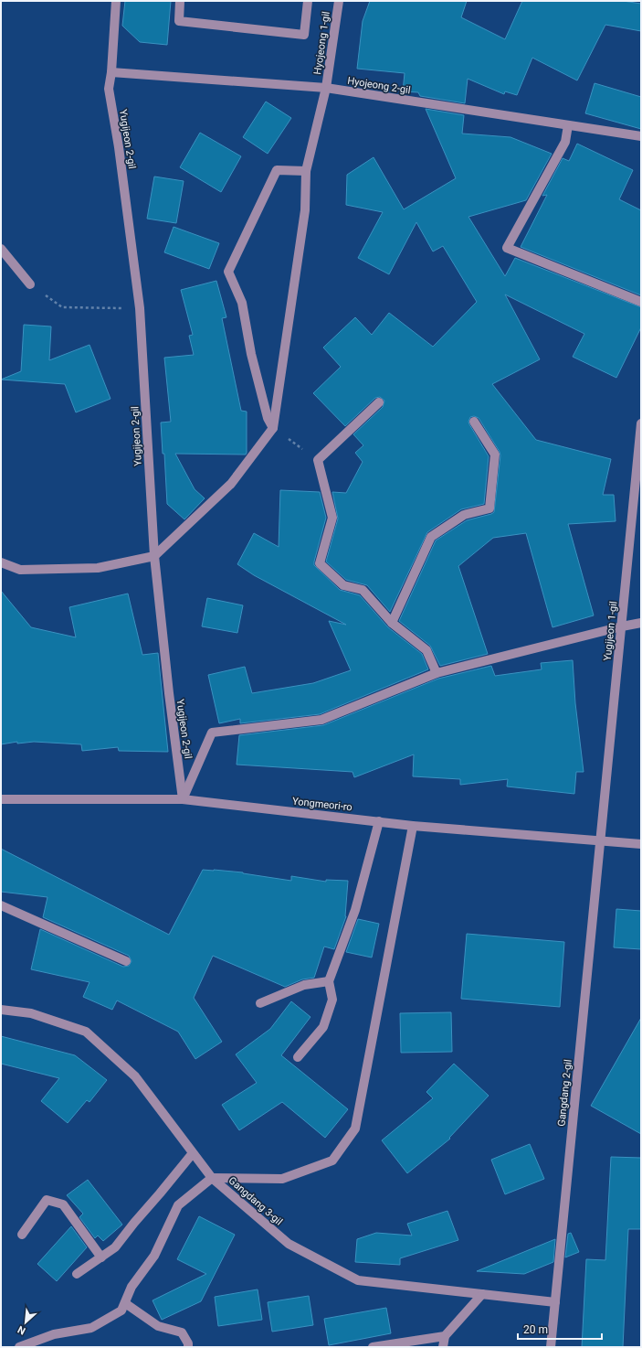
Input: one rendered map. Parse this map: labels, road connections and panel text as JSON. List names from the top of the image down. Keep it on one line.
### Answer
{"streets":{"street":["Hyojeong 1-gil","Hyojeong 2-gil","Yugijeon 2-gil","Yugijeon 1-gil","Yongmeori-ro","Gangdang 2-gil","Gangdang 3-gil"]},"crossings":[["Hyojeong 1-gil","Hyojeong 2-gil"],["Hyojeong 2-gil","Yugijeon 2-gil"],["Yugijeon 2-gil","Yongmeori-ro"],["Yugijeon 1-gil","Yongmeori-ro"],["Yugijeon 1-gil","Gangdang 2-gil"],["Yongmeori-ro","Gangdang 2-gil"],["Gangdang 2-gil","Gangdang 3-gil"]],"scale_bar":"20 m","north":"bottom left"}
